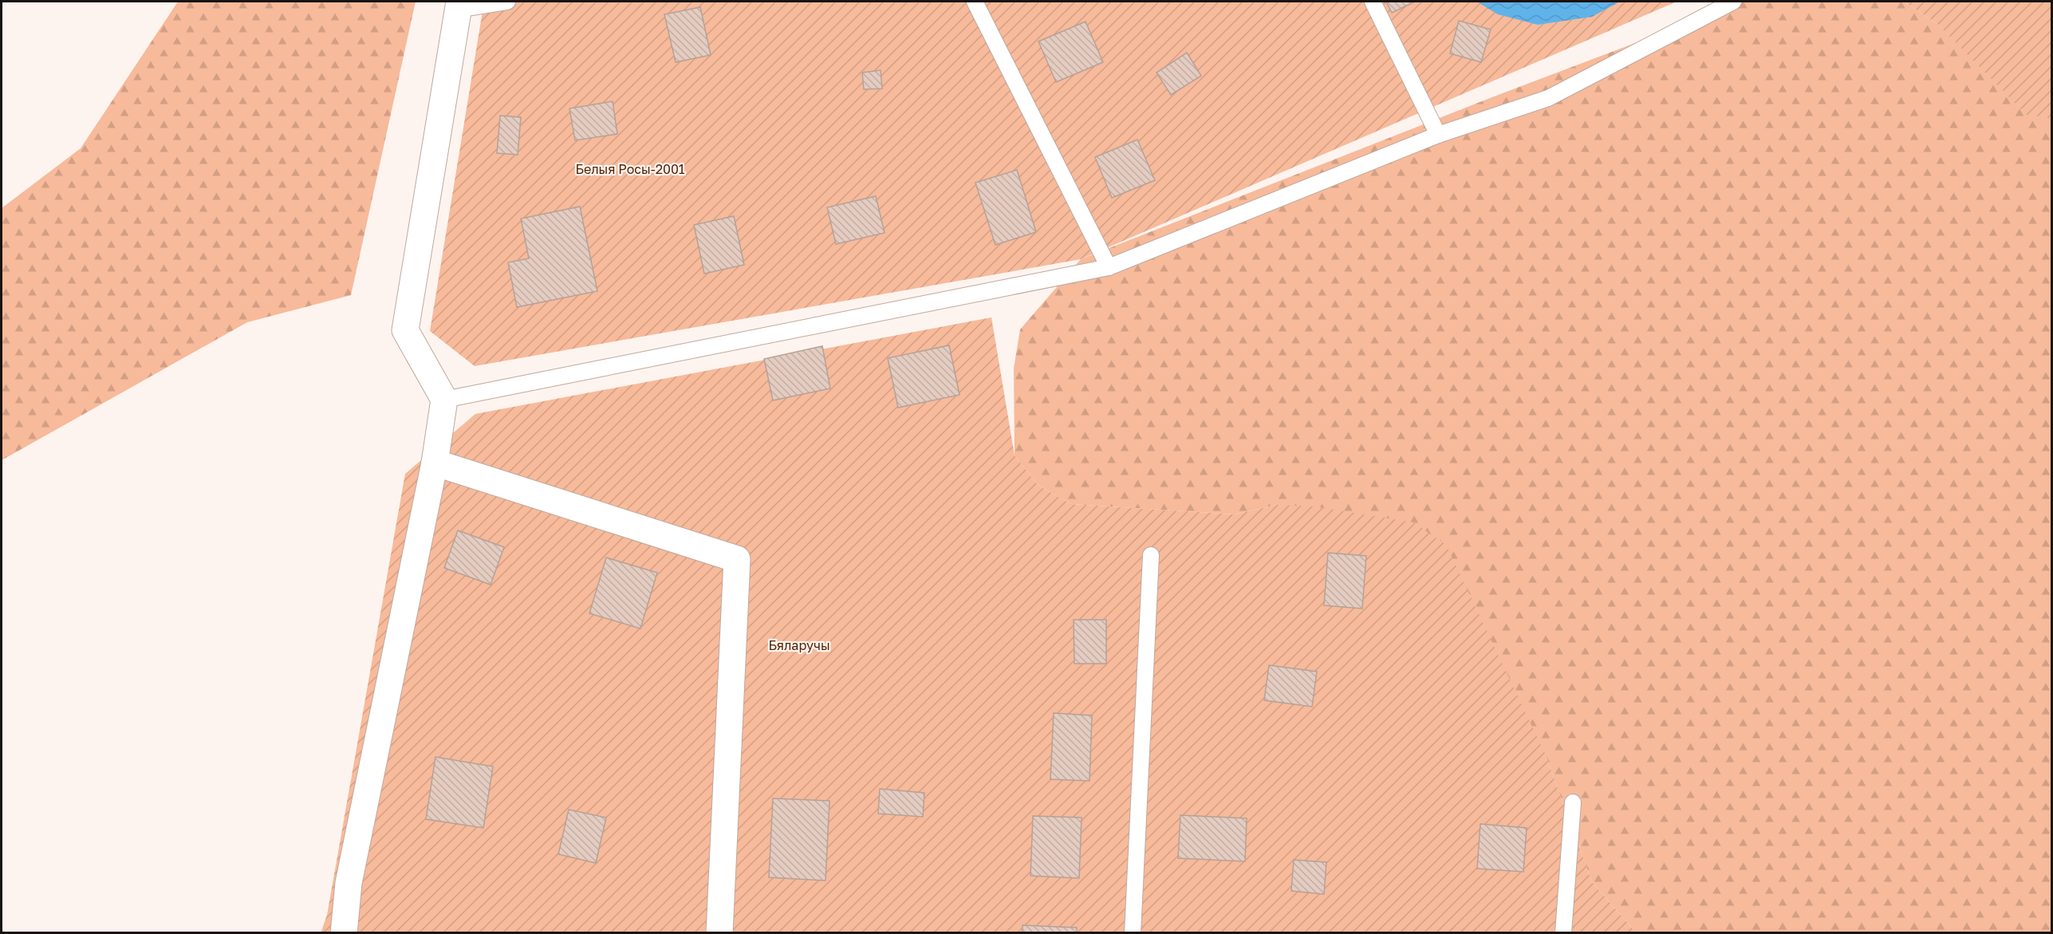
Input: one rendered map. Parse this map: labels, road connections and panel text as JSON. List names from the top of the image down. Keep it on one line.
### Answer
{"parks":["Белыя Росы-2001","Бяларучы"]}
